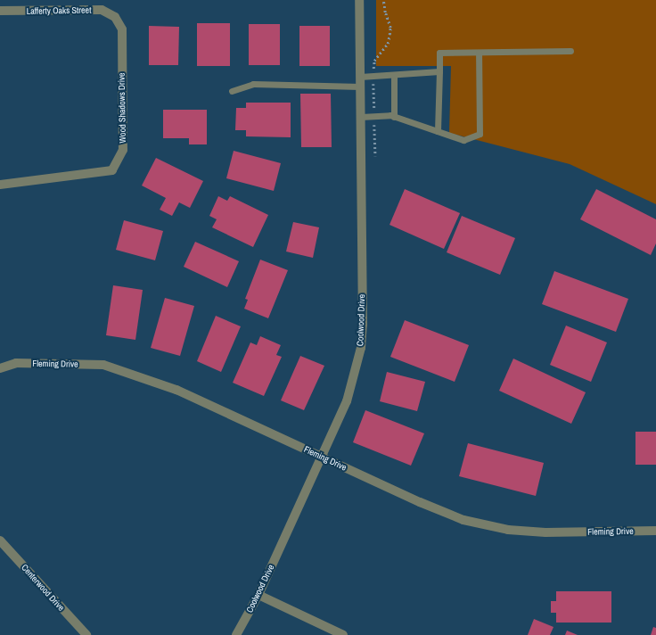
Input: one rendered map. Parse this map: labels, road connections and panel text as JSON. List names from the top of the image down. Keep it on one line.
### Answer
{"streets":{"street":["Lafferty Oaks Street","Wood Shadows Drive","Coolwood Drive","Fleming Drive","Centerwood Drive"]},"crossings":[["Lafferty Oaks Street","Wood Shadows Drive"],["Coolwood Drive","Fleming Drive"]]}
